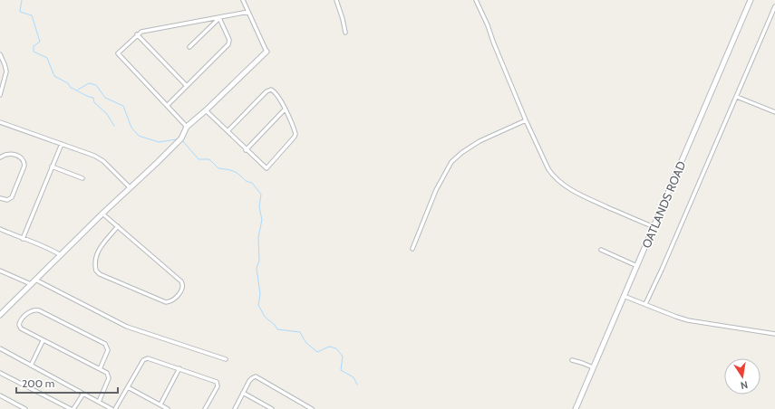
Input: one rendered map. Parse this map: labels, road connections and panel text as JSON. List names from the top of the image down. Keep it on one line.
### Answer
{"streets":{"street":["OATLANDS ROAD"]},"scale_bar":"200 m","north":"bottom"}
